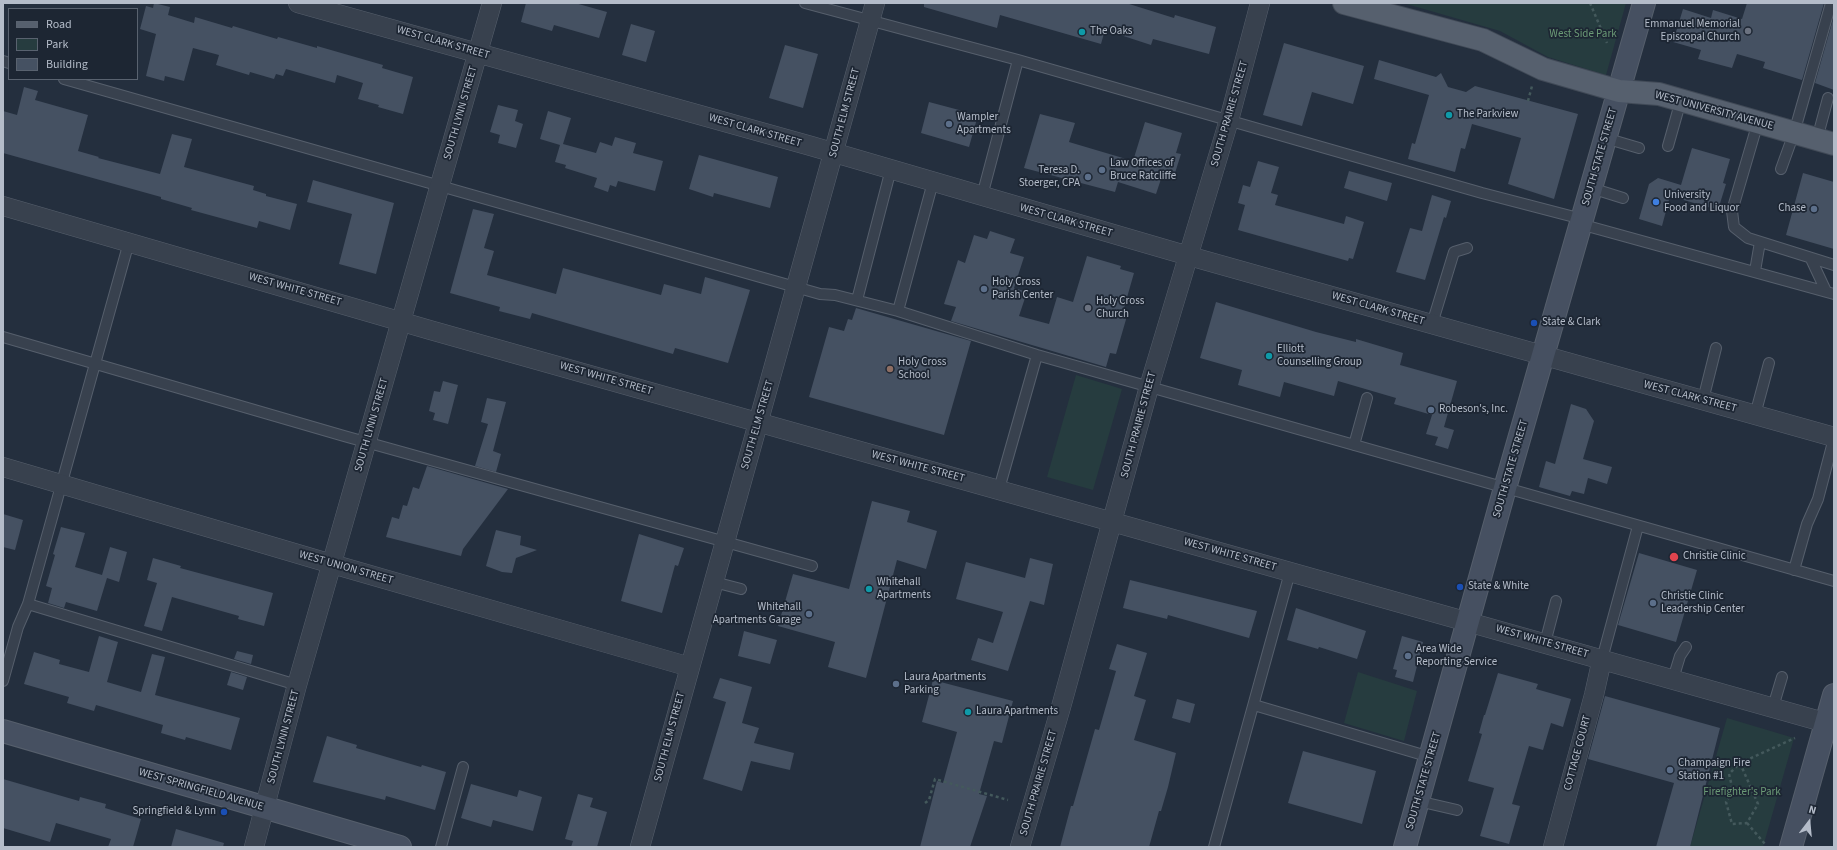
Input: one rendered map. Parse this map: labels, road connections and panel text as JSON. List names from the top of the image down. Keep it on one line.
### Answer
{"streets":{"main road":["WEST UNIVERSITY AVENUE","SOUTH STATE STREET","WEST SPRINGFIELD AVENUE"],"street":["WEST CLARK STREET","SOUTH LYNN STREET","SOUTH ELM STREET","SOUTH PRAIRIE STREET","WEST WHITE STREET","WEST UNION STREET","COTTAGE COURT"]},"crossings":[["WEST CLARK STREET","SOUTH LYNN STREET"],["WEST CLARK STREET","SOUTH ELM STREET"],["WEST CLARK STREET","SOUTH PRAIRIE STREET"],["WEST CLARK STREET","SOUTH STATE STREET"],["WEST UNIVERSITY AVENUE","SOUTH STATE STREET"],["SOUTH LYNN STREET","WEST WHITE STREET"],["SOUTH LYNN STREET","WEST UNION STREET"],["SOUTH LYNN STREET","WEST SPRINGFIELD AVENUE"],["SOUTH ELM STREET","WEST WHITE STREET"],["SOUTH ELM STREET","WEST UNION STREET"],["SOUTH PRAIRIE STREET","WEST WHITE STREET"],["SOUTH STATE STREET","WEST WHITE STREET"],["WEST WHITE STREET","COTTAGE COURT"]],"parks":["West Side Park","Firefighter's Park"],"places":["Emmanuel Memorial Episcopal Church","The Oaks","The Parkview","Wampler Apartments","Law Offices of Bruce Ratcliffe","Teresa D. Stoerger, CPA","University Food and Liquor","Chase","Holy Cross Parish Center","Holy Cross Church","State & Clark","Elliott Counselling Group","Holy Cross School","Robeson's, Inc.","Christie Clinic","State & White","Whitehall Apartments","Christie Clinic Leadership Center","Whitehall Apartments Garage","Area Wide Reporting Service","Laura Apartments Parking","Laura Apartments","Champaign Fire Station #1","Springfield & Lynn"],"legend":["Road","Park","Building"],"north":"top"}
